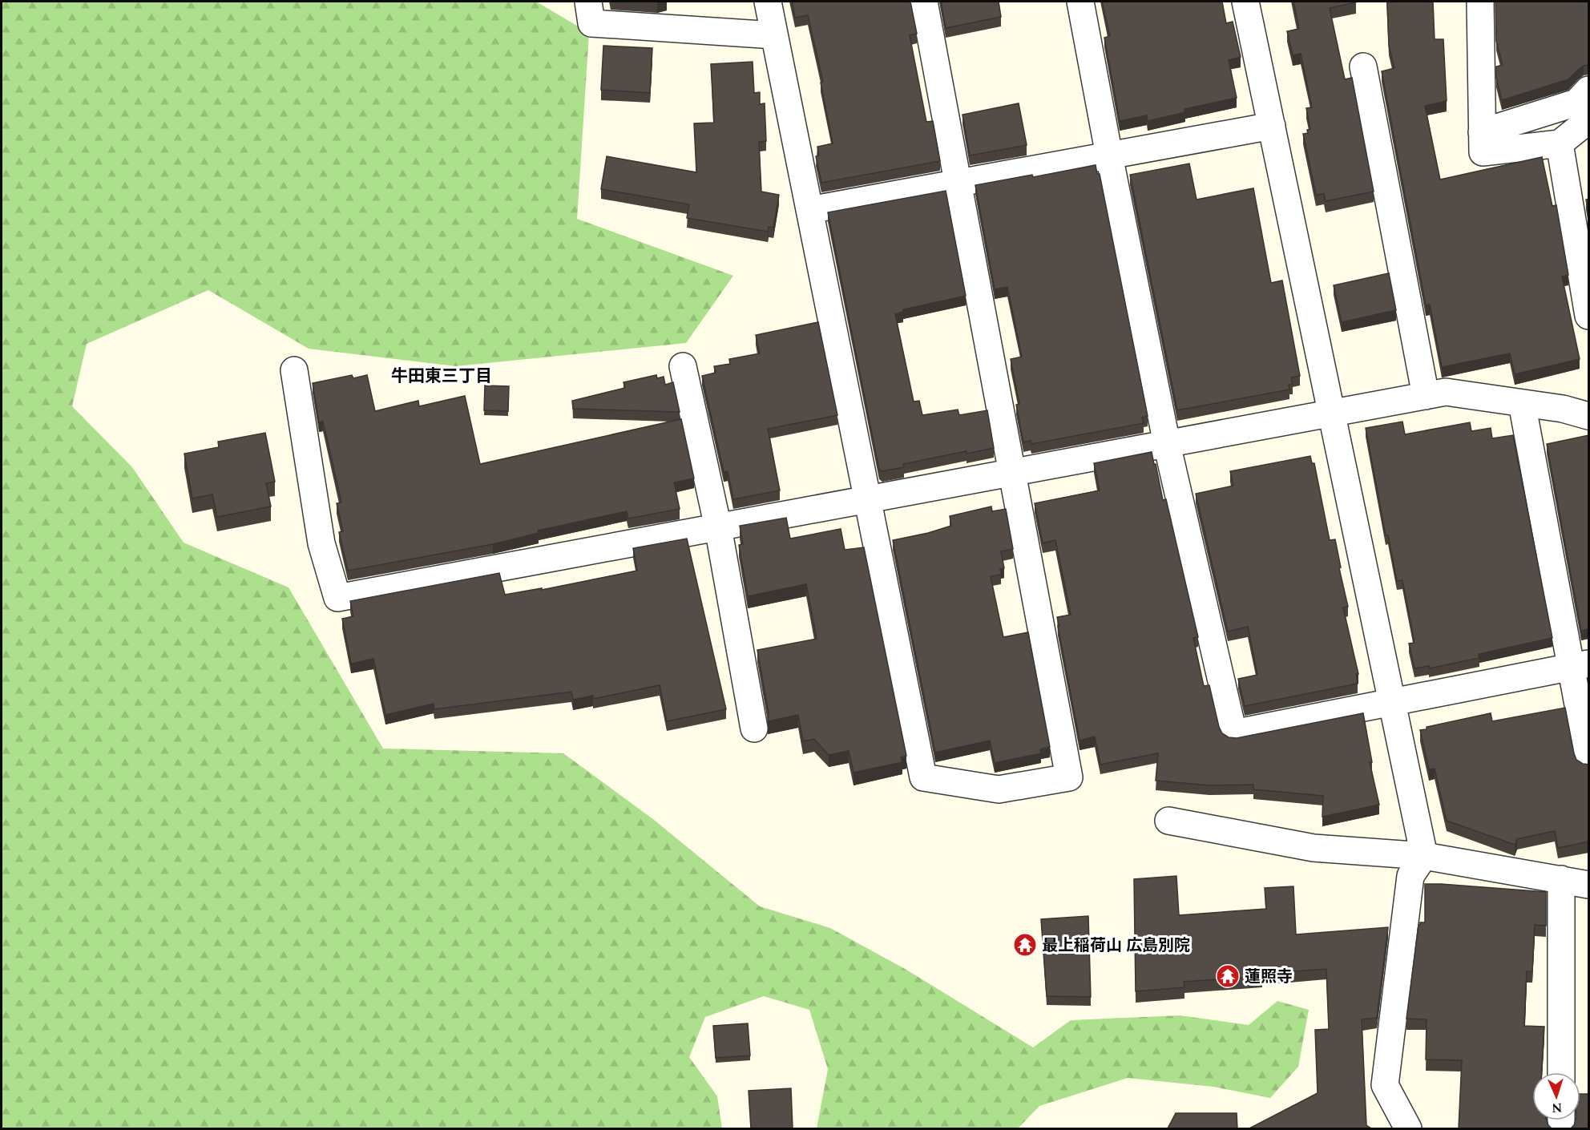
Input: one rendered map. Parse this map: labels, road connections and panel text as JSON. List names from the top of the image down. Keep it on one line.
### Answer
{"districts":["牛田東三丁目"],"places":{"temple":["最上稲荷山 広島別院","蓮照寺"]},"north":"bottom"}
